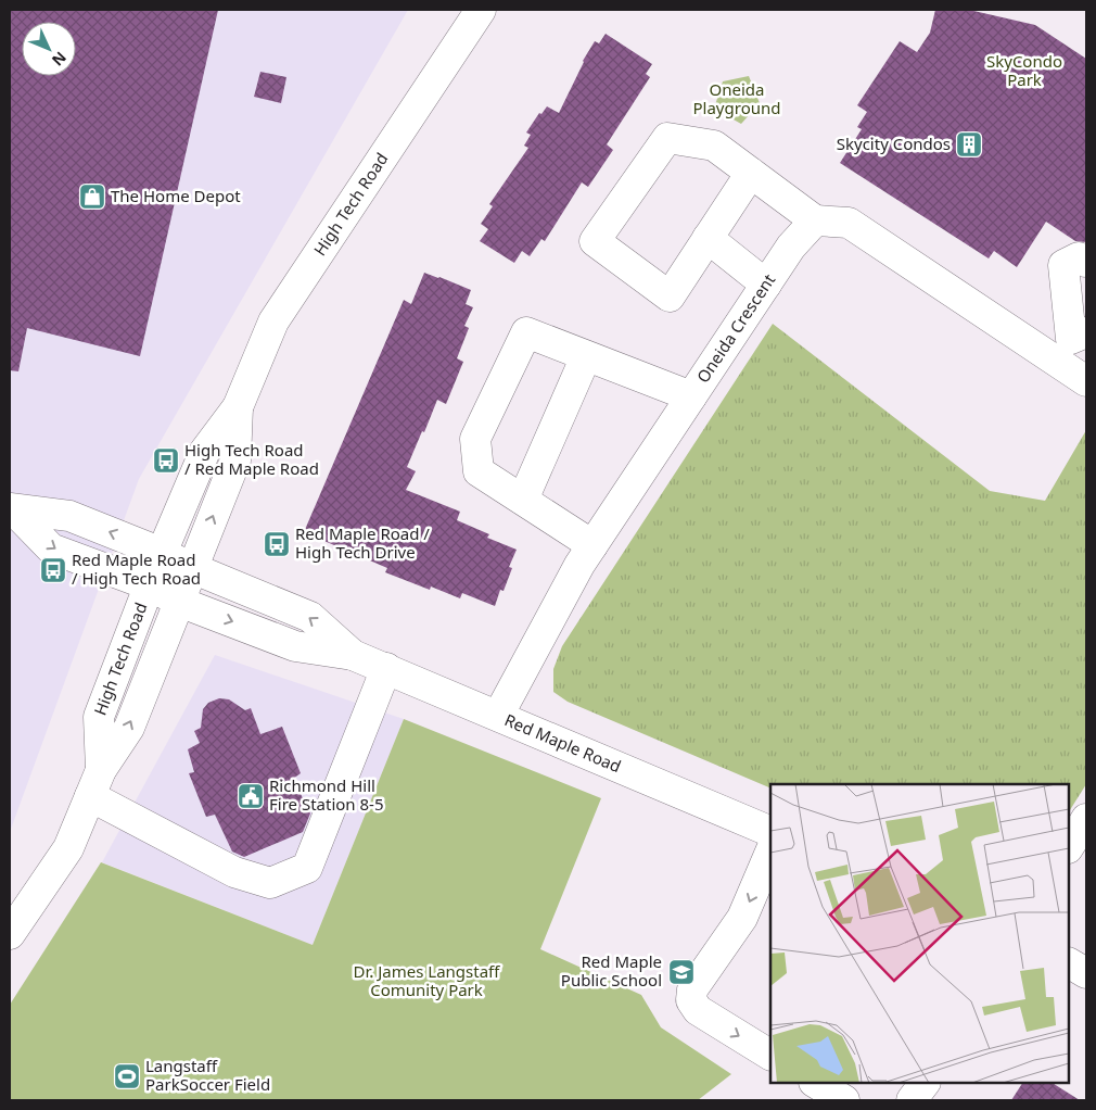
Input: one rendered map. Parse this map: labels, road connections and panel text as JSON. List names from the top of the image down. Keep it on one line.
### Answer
{"streets":{"street":["High Tech Road","Oneida Crescent","Red Maple Road"]},"crossings":[["High Tech Road","Red Maple Road"],["Oneida Crescent","Red Maple Road"]],"parks":["SkyCondo Park","Oneida Playground","Dr. James Langstaff Comunity Park"],"places":{"building":["Skycity Condos"],"shop":["The Home Depot"],"bus stop":["High Tech Road / Red Maple Road","Red Maple Road / High Tech Drive","Red Maple Road / High Tech Road"],"public building":["Richmond Hill Fire Station 8-5"],"school or university":["Red Maple Public School"],"sports":["Langstaff ParkSoccer Field"]},"north":"bottom right"}
